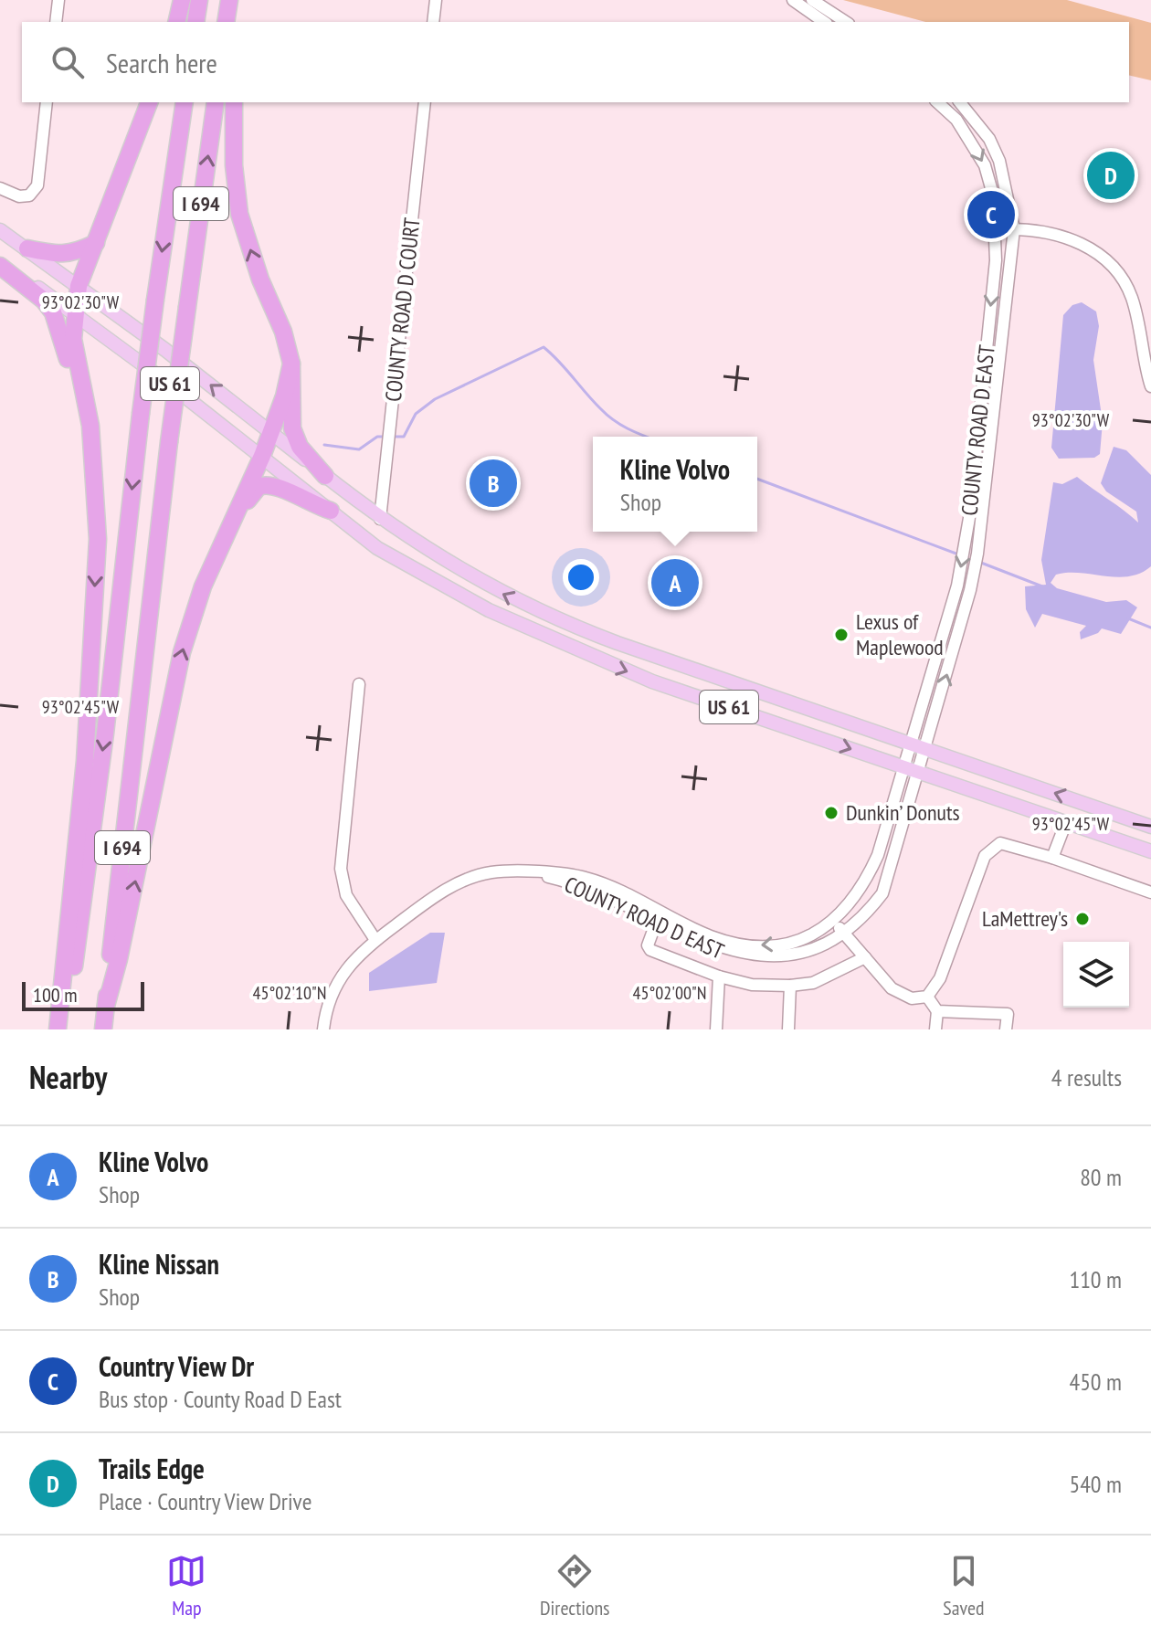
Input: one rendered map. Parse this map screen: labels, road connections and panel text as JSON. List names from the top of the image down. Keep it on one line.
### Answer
{"streets":{"highway":["I 694"],"main road":["US 61"],"street":["COUNTY ROAD D COURT","COUNTY ROAD D EAST"]},"crossings":[["COUNTY ROAD D COURT","US 61"],["US 61","COUNTY ROAD D EAST"]],"places":["Lexus of Maplewood","Dunkin’ Donuts","LaMettrey's"],"scale_bar":"100 m","page":{"search":"Search here","pins":["D","C","B","A"],"popup":["Kline Volvo","Shop"],"scale":"100 m","heading":["Nearby","4 results"],"list":[{"mark":"A","name":"Kline Volvo","note":"Shop","value":"80 m"},{"mark":"B","name":"Kline Nissan","note":"Shop","value":"110 m"},{"mark":"C","name":"Country View Dr","note":"Bus stop · County Road D East","value":"450 m"},{"mark":"D","name":"Trails Edge","note":"Place · Country View Drive","value":"540 m"}],"nav":["Map","Directions","Saved"]},"coordinates":["93°02'30\"W","93°02'45\"W","45°02'10\"N","45°02'00\"N"]}
